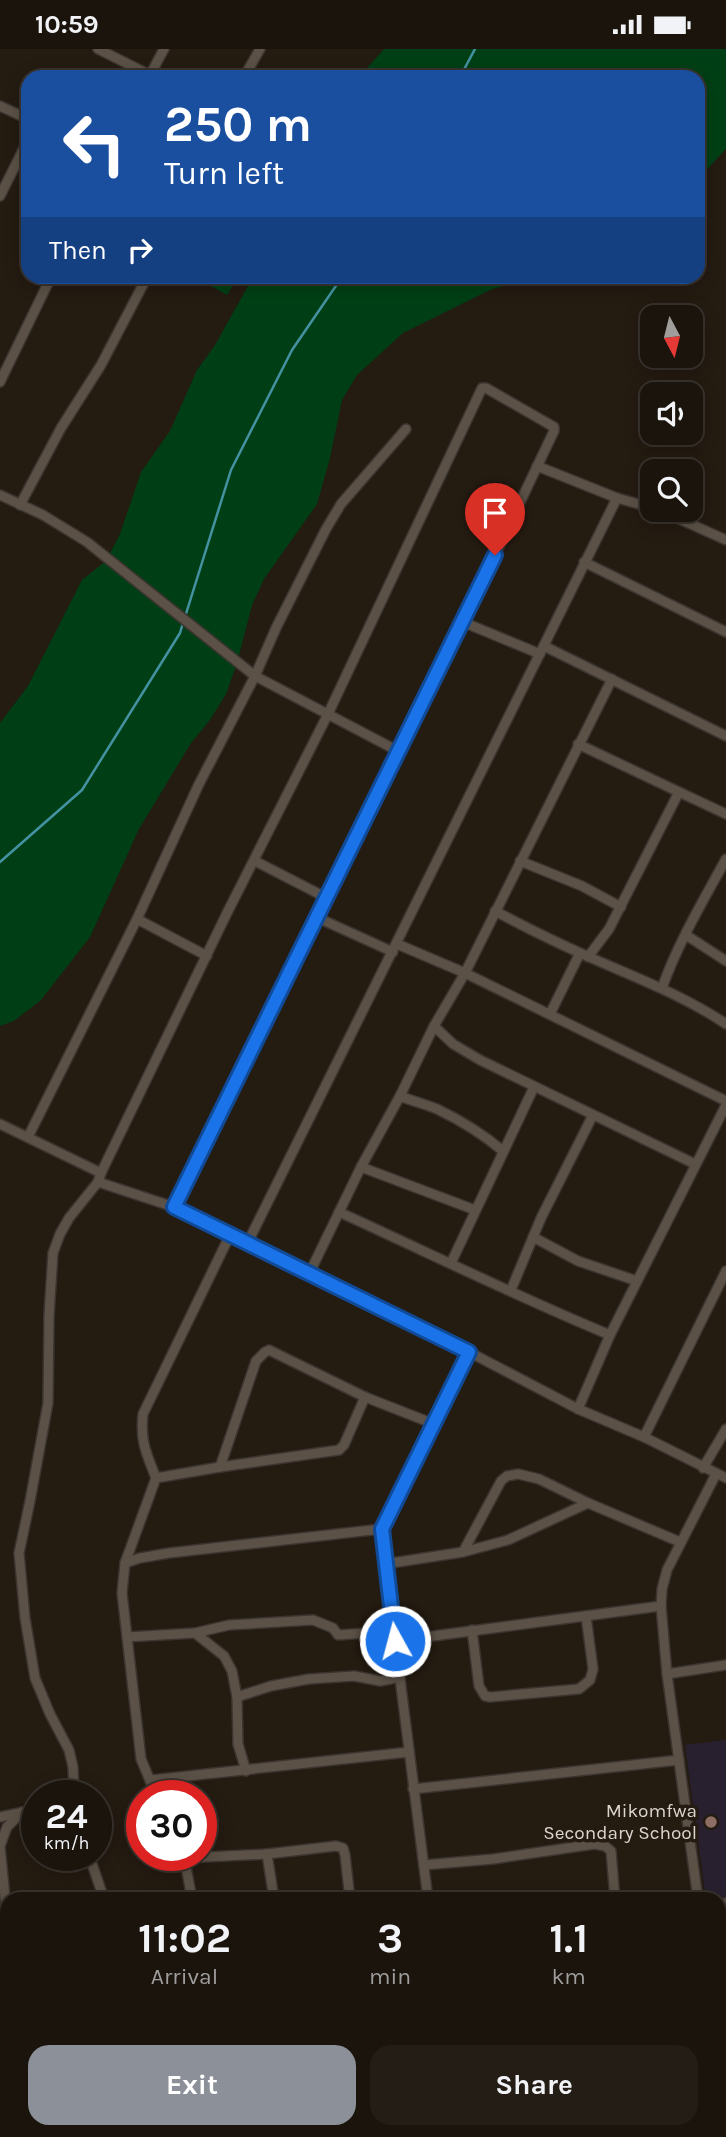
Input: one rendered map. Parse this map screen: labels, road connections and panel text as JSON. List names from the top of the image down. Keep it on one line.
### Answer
{"places":["Mikomfwa Secondary School"],"north":"bottom","page":{"status":"10:59","turn":["250 m","Turn left"],"then":"Then","speed":"24 km/h","limit":"30","eta":["11:02","Arrival","3","min","1.1","km"],"buttons":["Exit","Share"]}}
